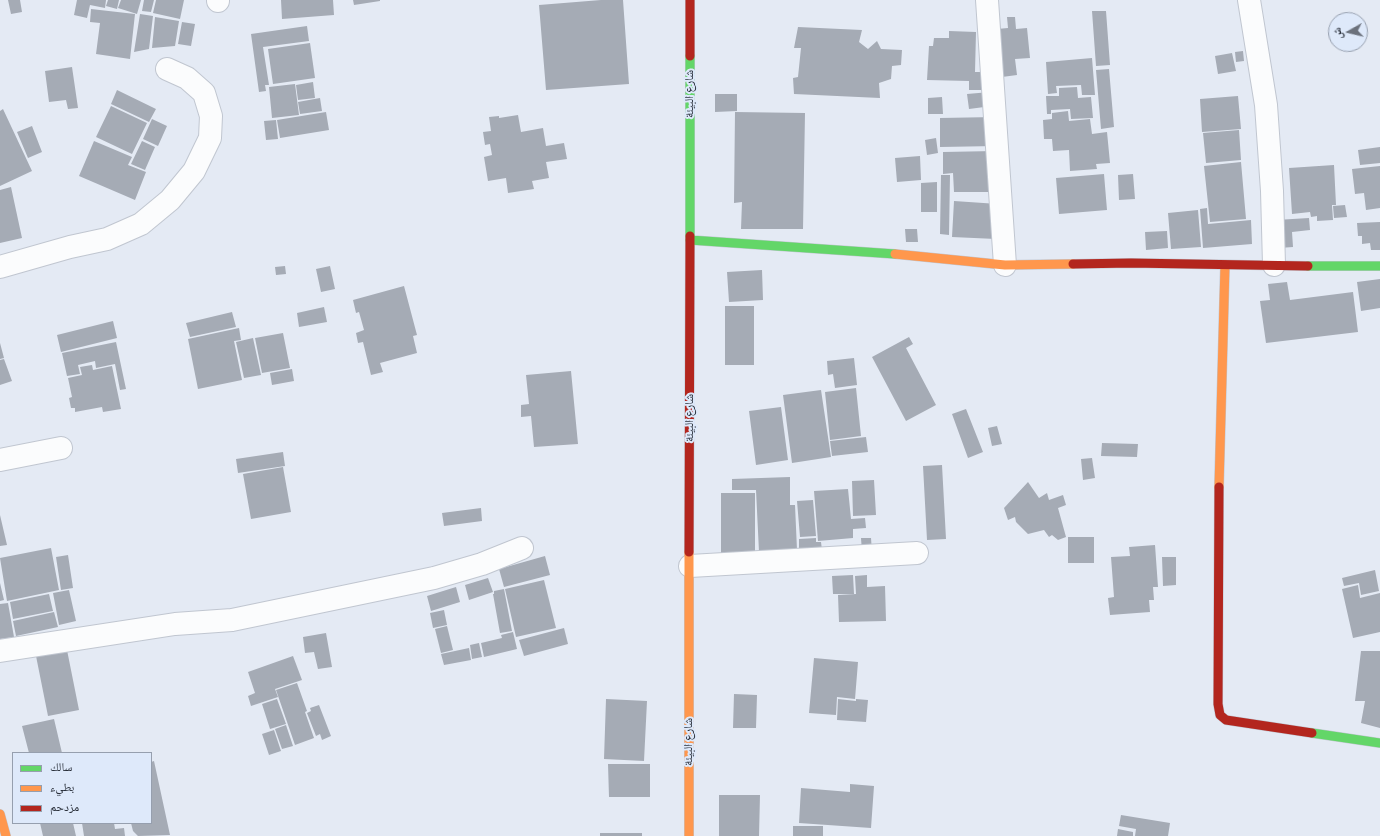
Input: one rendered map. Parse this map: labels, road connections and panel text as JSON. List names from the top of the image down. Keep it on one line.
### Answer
{"streets":{"street":["شارع البيئة"]},"legend":["سالك","بطيء","مزدحم"],"north":"left"}
